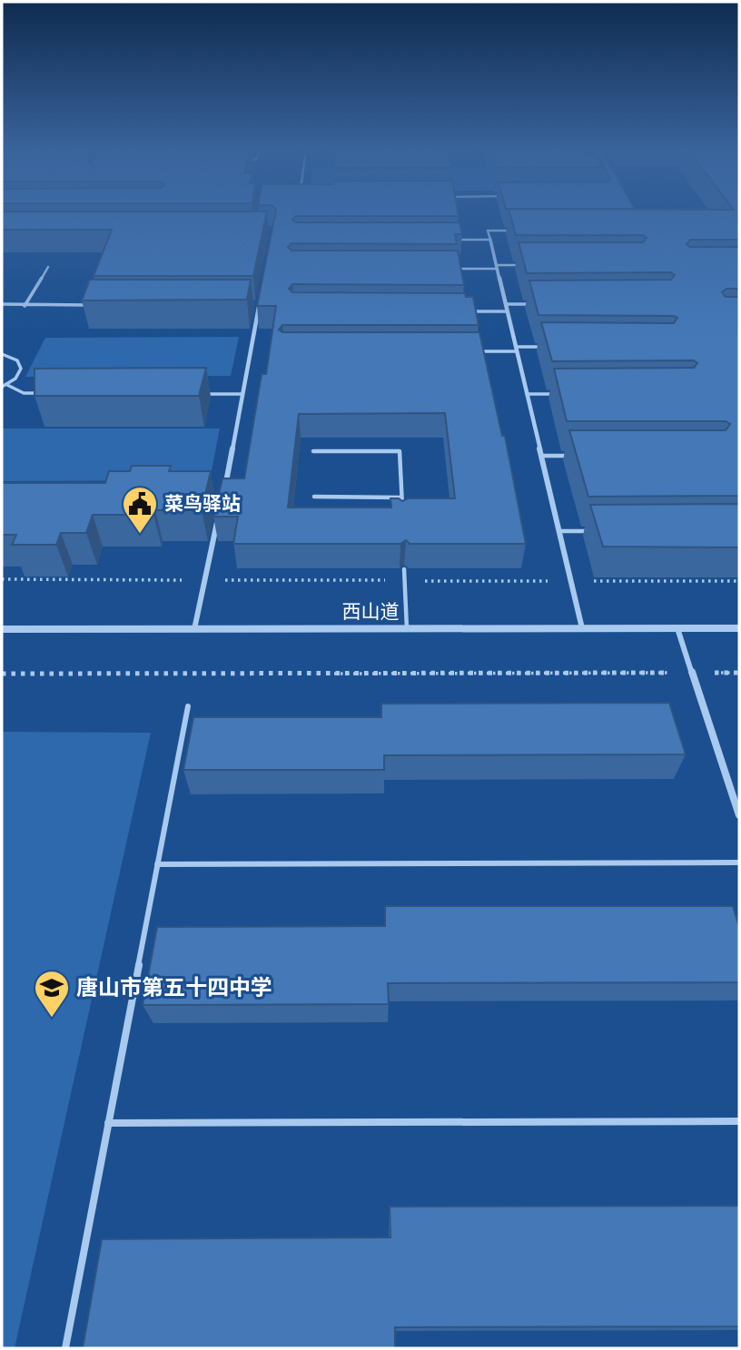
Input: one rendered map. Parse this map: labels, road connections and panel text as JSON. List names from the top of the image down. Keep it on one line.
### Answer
{"streets":{"street":["西山道"]},"places":{"public building":["菜鸟驿站"],"school or university":["唐山市第五十四中学"]}}
